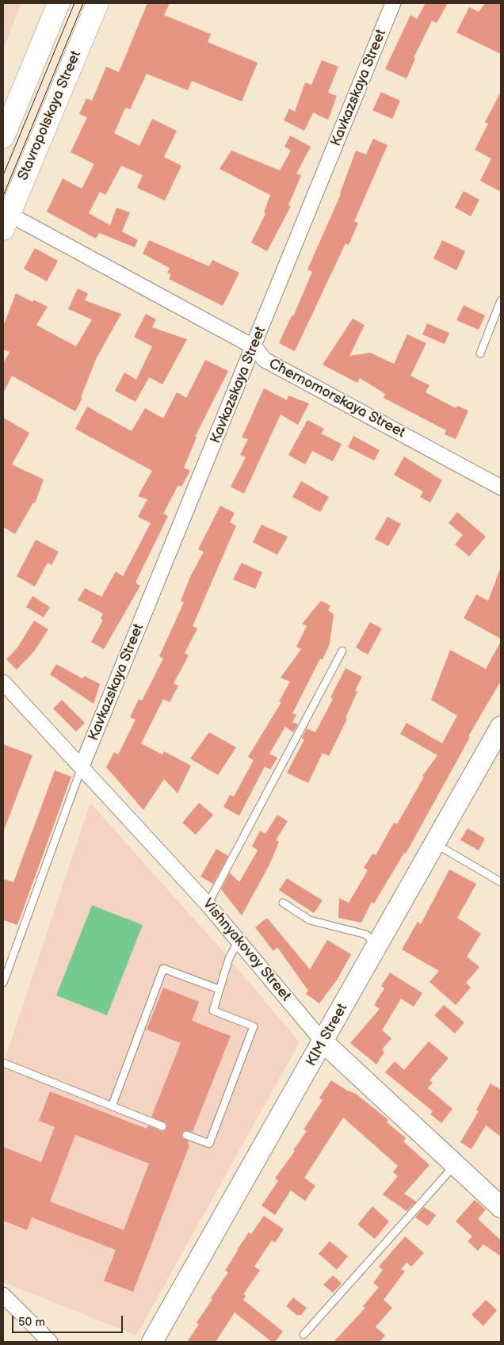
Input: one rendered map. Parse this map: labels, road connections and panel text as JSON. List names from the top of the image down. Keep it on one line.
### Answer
{"streets":{"main road":["Stavropolskaya Street"],"street":["Kavkazskaya Street","Chernomorskaya Street","Vishnyakovoy Street","KIM Street"]},"crossings":[["Kavkazskaya Street","Chernomorskaya Street"],["Kavkazskaya Street","Vishnyakovoy Street"],["Stavropolskaya Street","Chernomorskaya Street"],["Vishnyakovoy Street","KIM Street"]],"scale_bar":"50 m"}
